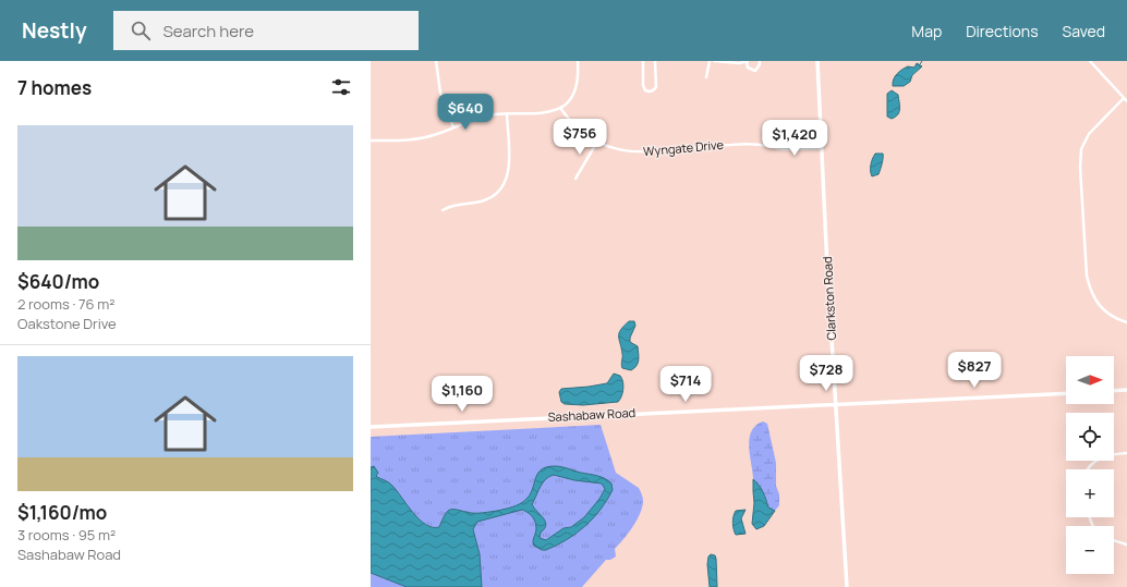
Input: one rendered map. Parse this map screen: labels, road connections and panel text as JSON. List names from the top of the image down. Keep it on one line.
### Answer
{"streets":{"main road":["Clarkston Road","Sashabaw Road"],"street":["Wyngate Drive"]},"crossings":[["Wyngate Drive","Clarkston Road"],["Clarkston Road","Sashabaw Road"]],"north":"right","page":{"header":"Nestly","search":"Search here","nav":["Map","Directions","Saved"],"heading":"7 homes","price":["$640","$756","$1,420","$827","$728","$714","$1,160"],"list":[{"name":"$640/mo","note":"2 rooms · 76 m² · Oakstone Drive"},{"name":"$1,160/mo","note":"3 rooms · 95 m² · Sashabaw Road"}],"map_buttons":["+","−"]}}
